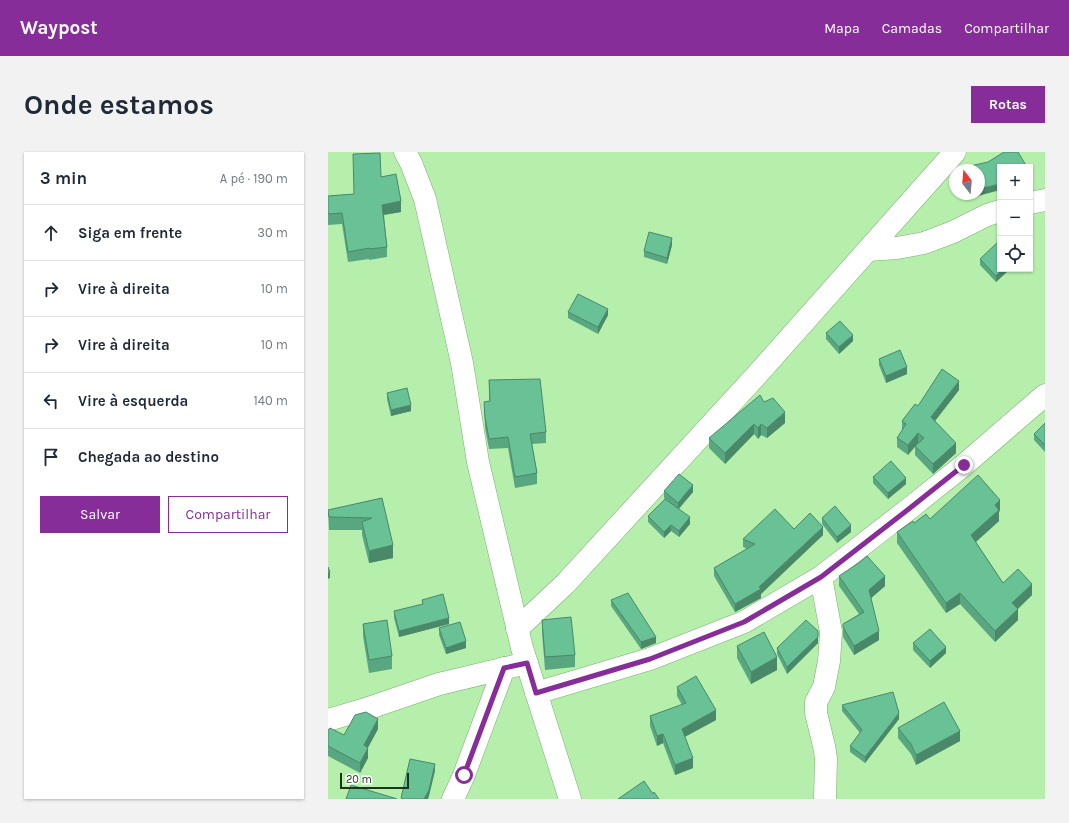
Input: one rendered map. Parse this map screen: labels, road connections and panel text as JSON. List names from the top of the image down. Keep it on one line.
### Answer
{"scale_bar":"20 m","north":"top","page":{"header":"Waypost","nav":["Mapa","Camadas","Compartilhar"],"buttons":["Rotas",["Salvar","Compartilhar"]],"title":"Onde estamos","heading":["3 min","A pé · 190 m"],"map_buttons":["+","−"],"list":[["Siga em frente","30 m"],["Vire à direita","10 m"],["Vire à direita","10 m"],["Vire à esquerda","140 m"],"Chegada ao destino"],"scale":"20 m"}}
